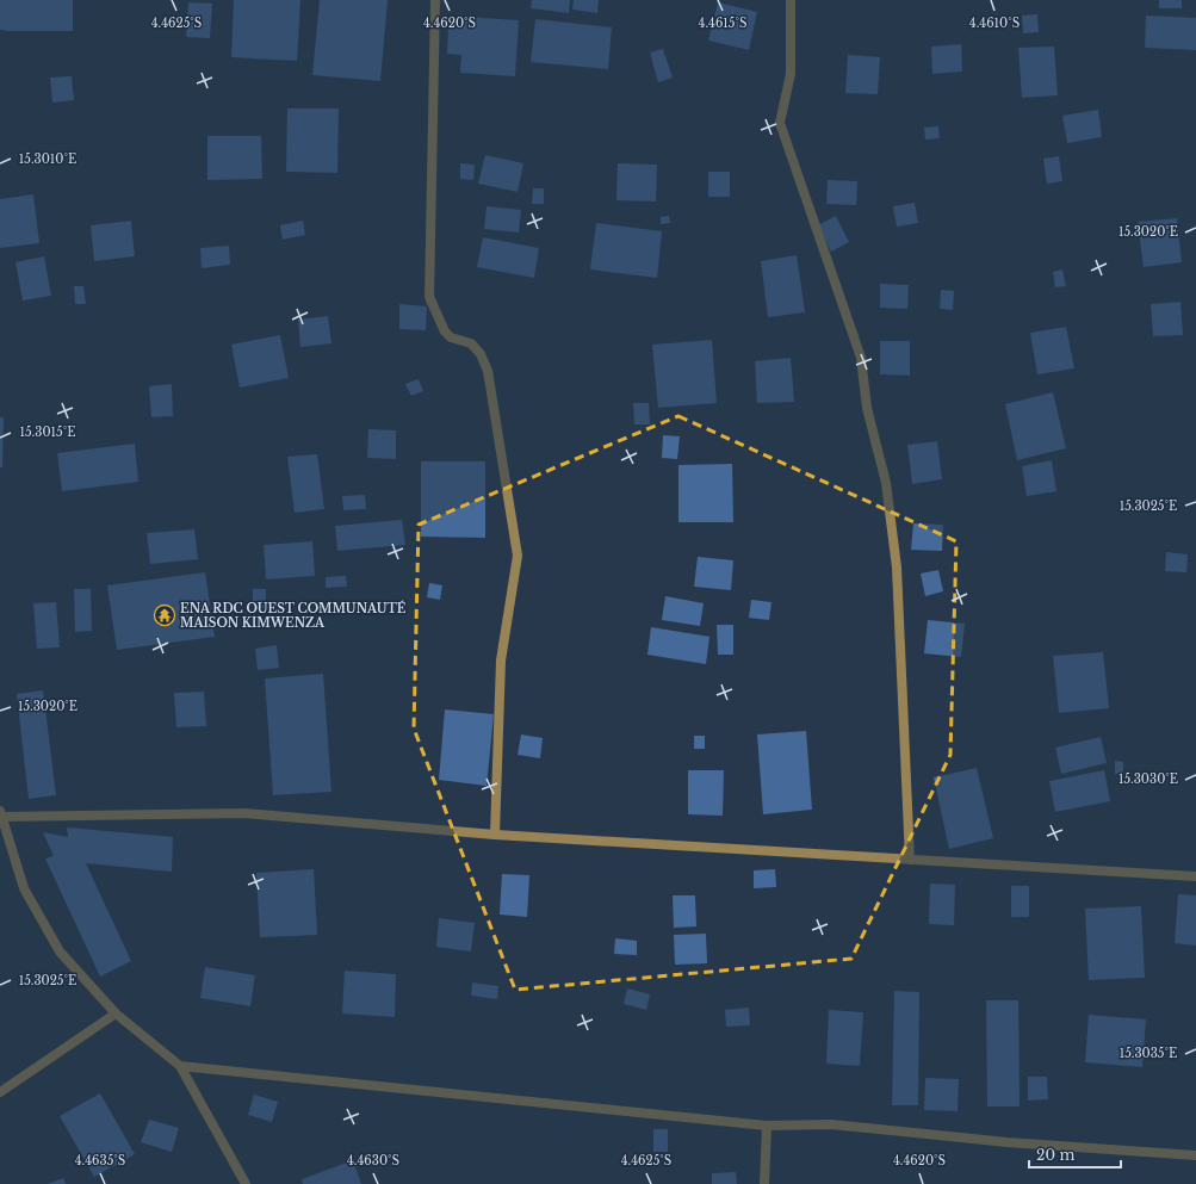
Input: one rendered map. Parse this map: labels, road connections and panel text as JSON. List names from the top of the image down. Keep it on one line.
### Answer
{"places":{"temple":["ENA RDC OUEST COMMUNAUTÉ MAISON KIMWENZA"]},"scale_bar":"20 m","coordinates":["4.4625°S","4.4620°S","4.4615°S","4.4610°S","15.3010°E","15.3020°E","15.3015°E","15.3025°E","15.3030°E","15.3035°E","4.4635°S","4.4630°S"]}
